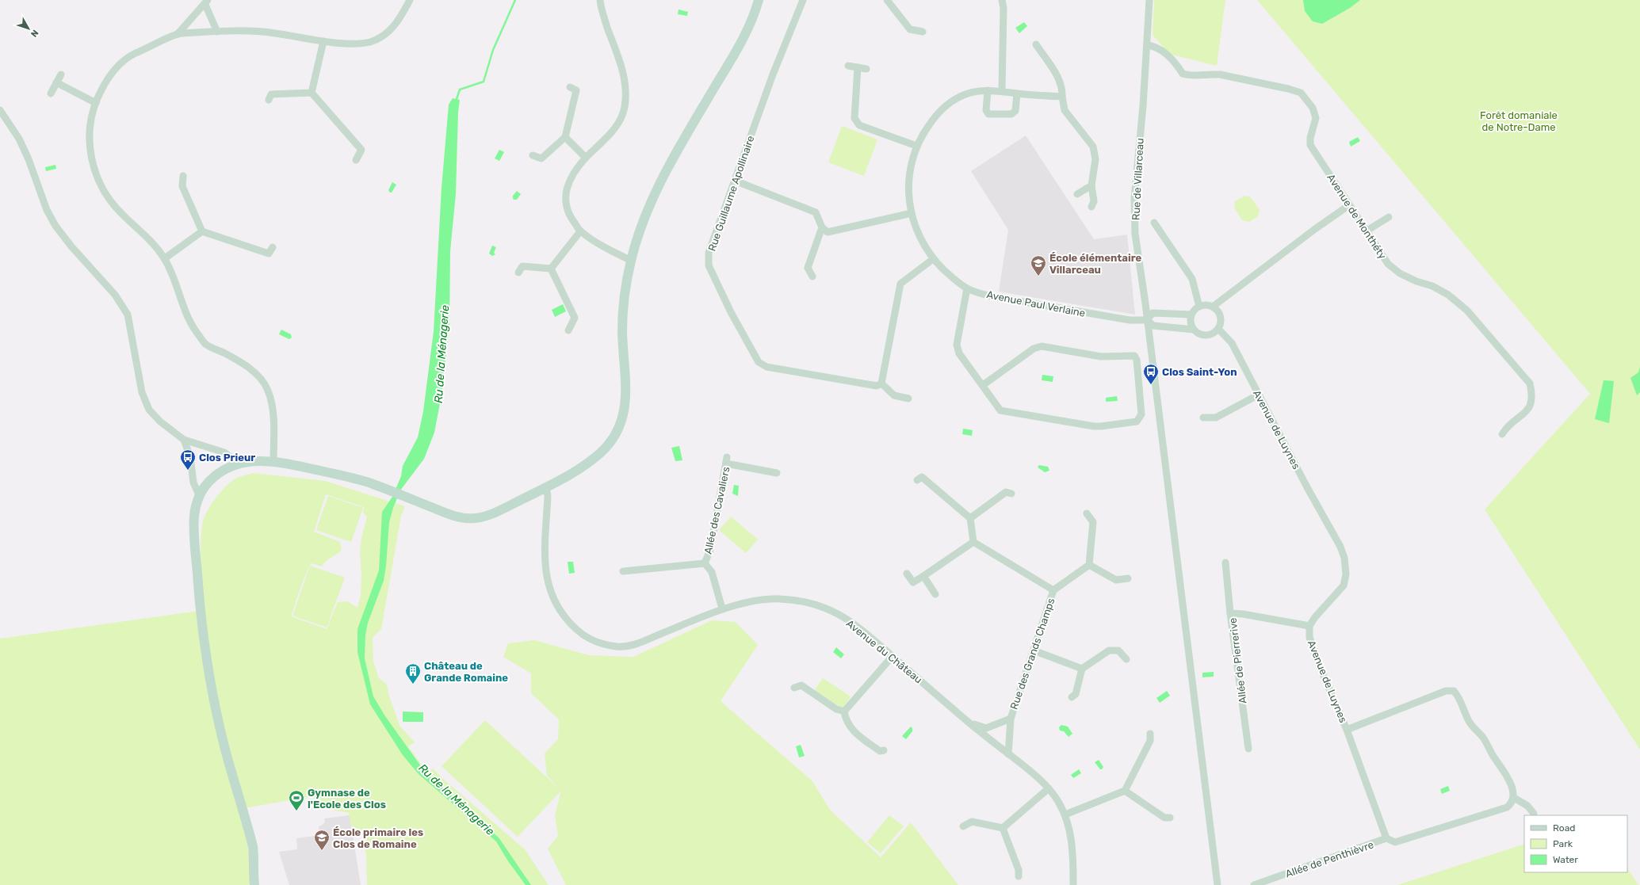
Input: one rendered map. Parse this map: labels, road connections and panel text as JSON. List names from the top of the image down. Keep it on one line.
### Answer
{"streets":{"street":["Rue de Villarceau","Rue Guillaume Apollinaire","Avenue de Monthéty","Avenue Paul Verlaine","Avenue de Luynes","Allée des Cavaliers","Avenue du Château","Rue des Grands Champs","Allée de Pierrerive","Allée de Penthièvre"]},"crossings":[["Rue de Villarceau","Avenue de Monthéty"],["Rue de Villarceau","Avenue Paul Verlaine"],["Avenue de Luynes","Allée de Pierrerive"],["Avenue de Luynes","Allée de Penthièvre"],["Avenue du Château","Rue des Grands Champs"]],"water":["Ru de la Ménagerie"],"parks":["Forêt domaniale de Notre-Dame"],"places":{"school or university":["École élémentaire Villarceau","École primaire les Clos de Romaine"],"bus stop":["Clos Saint-Yon","Clos Prieur"],"building":["Château de Grande Romaine"],"sports":["Gymnase de l'Ecole des Clos"]},"legend":["Road","Park","Water"],"north":"bottom right"}
